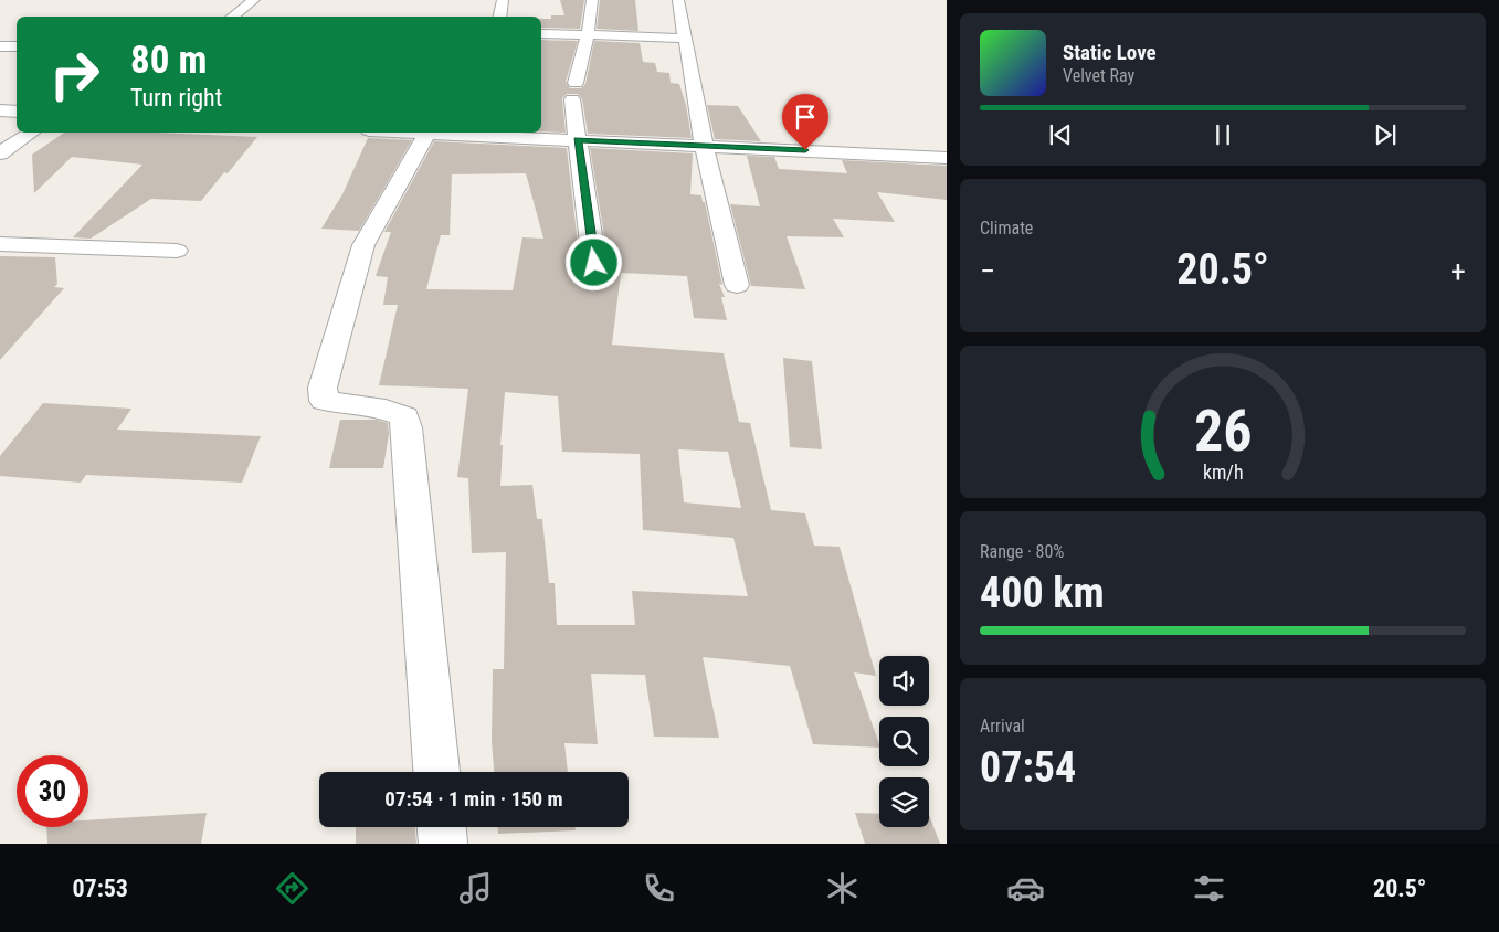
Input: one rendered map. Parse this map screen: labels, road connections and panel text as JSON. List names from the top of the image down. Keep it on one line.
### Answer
{"page":{"turn":["80 m","Turn right"],"song":["Static Love","Velvet Ray"],"tile":["Climate",["Range · 80%","400 km"],["Arrival","07:54"]],"heat":["−","20.5°","+"],"limit":"30","trip":"07:54 · 1 min · 150 m","tabs":["07:53","20.5°"],"gauge":["26","km/h"]}}
